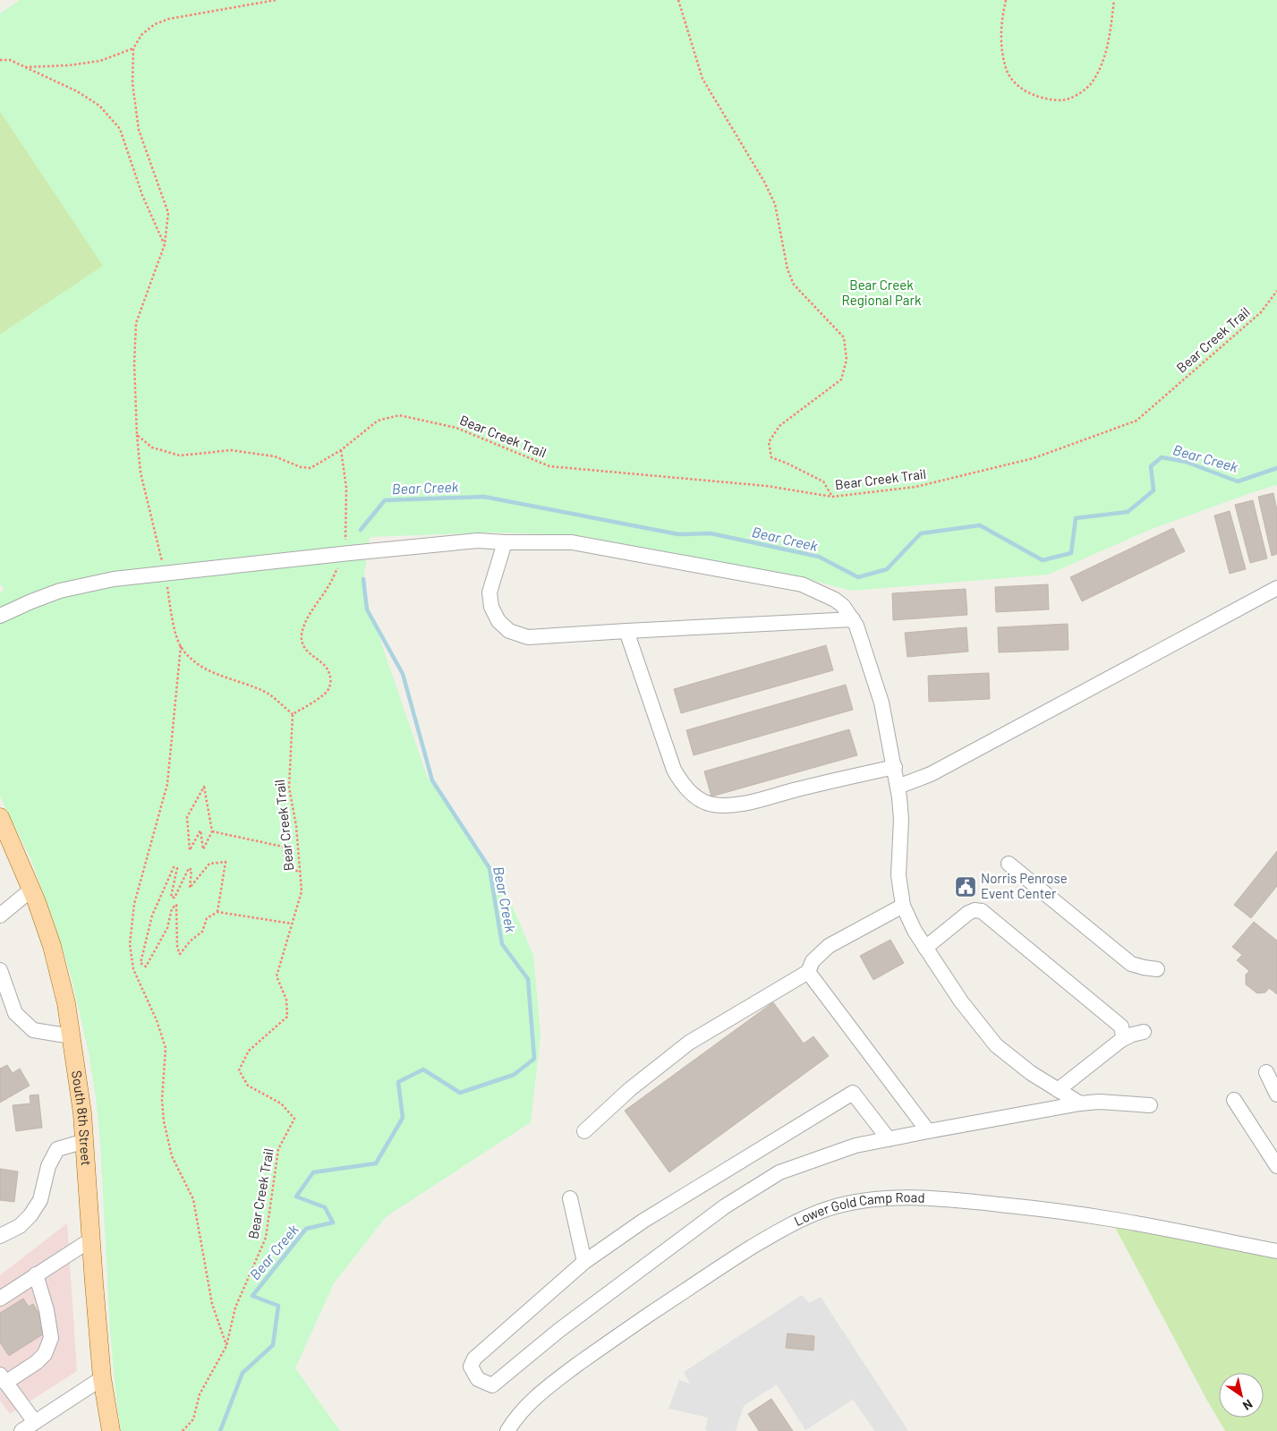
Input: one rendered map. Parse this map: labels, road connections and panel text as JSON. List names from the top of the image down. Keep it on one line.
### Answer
{"streets":{"main road":["South 8th Street"],"street":["Lower Gold Camp Road"],"path":["Bear Creek Trail"]},"water":["Bear Creek"],"parks":["Bear Creek Regional Park"],"places":{"public building":["Norris Penrose Event Center"]},"north":"bottom right"}
